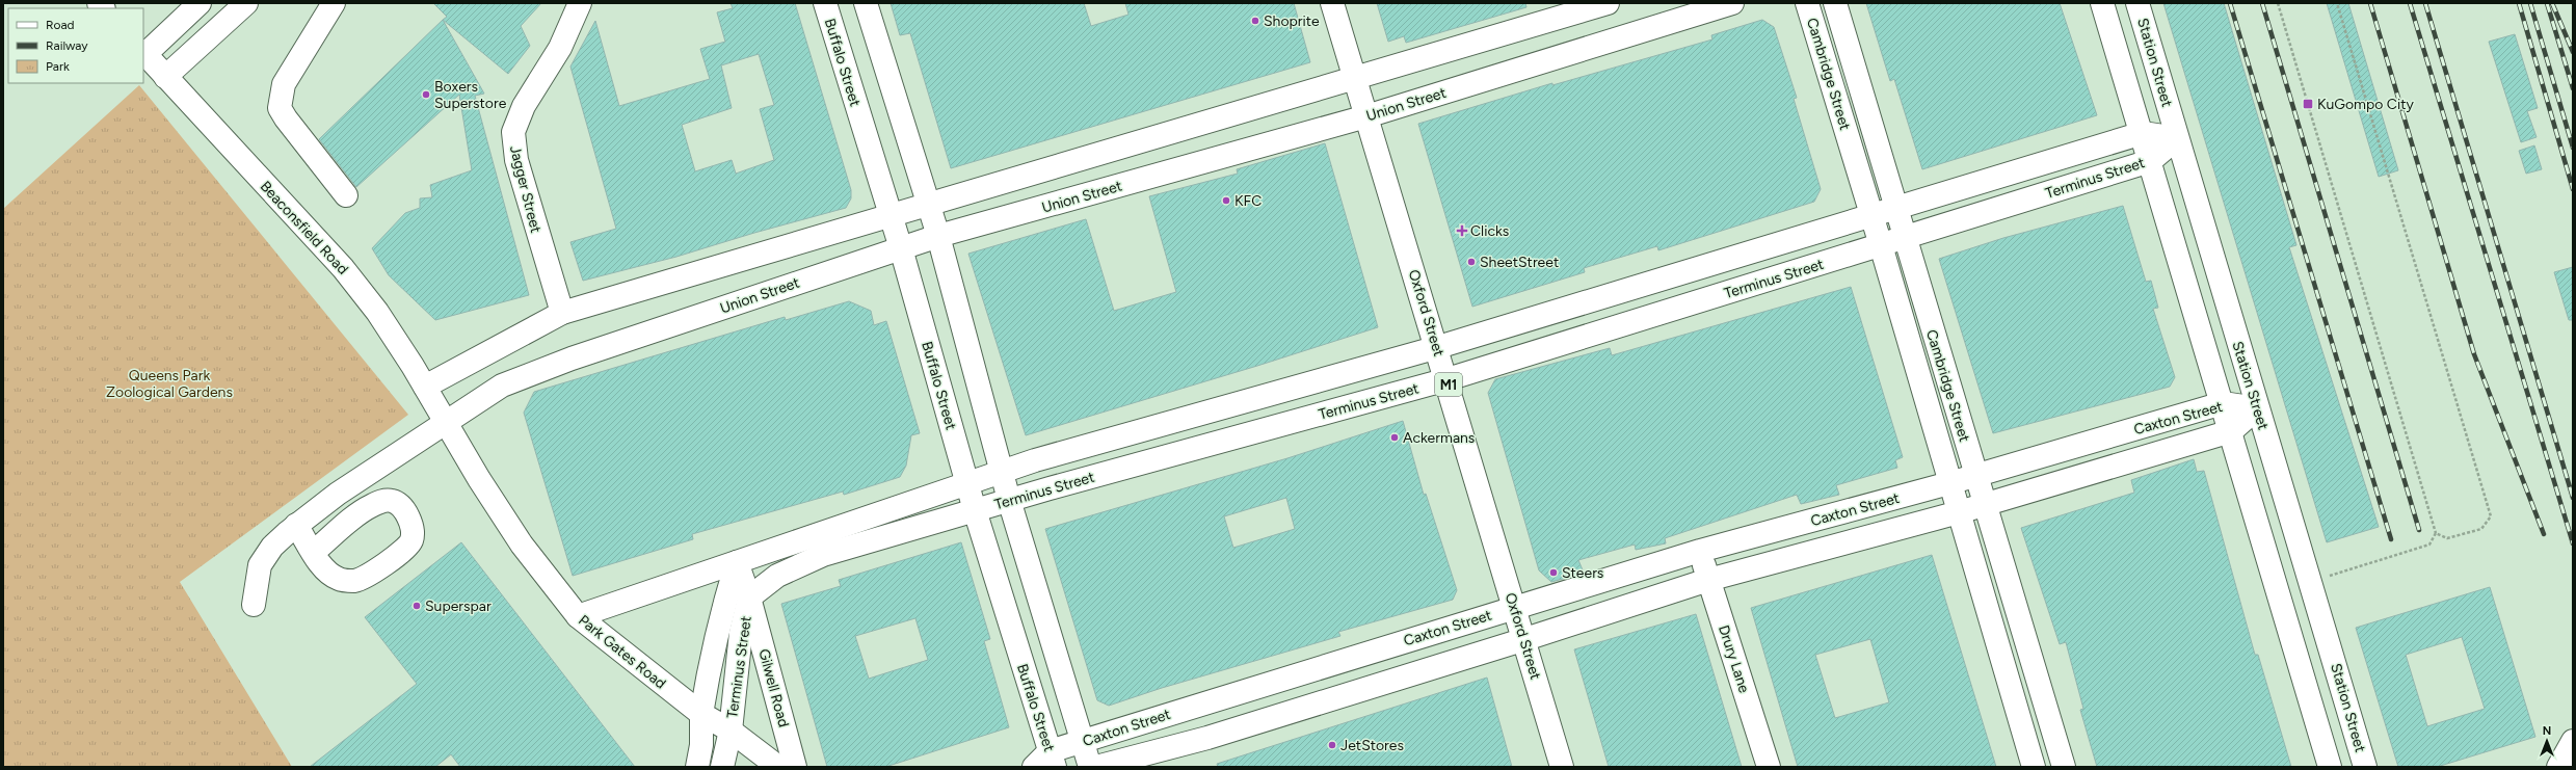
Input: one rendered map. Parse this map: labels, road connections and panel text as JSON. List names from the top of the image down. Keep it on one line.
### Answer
{"streets":{"street":["Buffalo Street","Station Street","Cambridge Street","Union Street","Terminus Street","Jagger Street","Beaconsfield Road","Oxford Street","M1","Caxton Street","Park Gates Road","Drury Lane","Gilwell Road"]},"crossings":[["Buffalo Street","Union Street"],["Buffalo Street","Terminus Street"],["Buffalo Street","Caxton Street"],["Station Street","Terminus Street"],["Station Street","Caxton Street"],["Cambridge Street","Terminus Street"],["Cambridge Street","Caxton Street"],["Union Street","Beaconsfield Road"],["Union Street","Oxford Street"],["Union Street","Park Gates Road"],["Terminus Street","Oxford Street"],["Terminus Street","Park Gates Road"],["Terminus Street","Gilwell Road"],["Beaconsfield Road","Park Gates Road"],["Oxford Street","Caxton Street"],["Caxton Street","Drury Lane"]],"parks":["Queens Park Zoological Gardens"],"places":{"other":["Shoprite","Boxers Superstore","KFC","SheetStreet","Ackermans","Steers","Superspar","JetStores"],"transit":["KuGompo City"],"health":["Clicks"]},"legend":["Road","Railway","Park"],"north":"top"}
